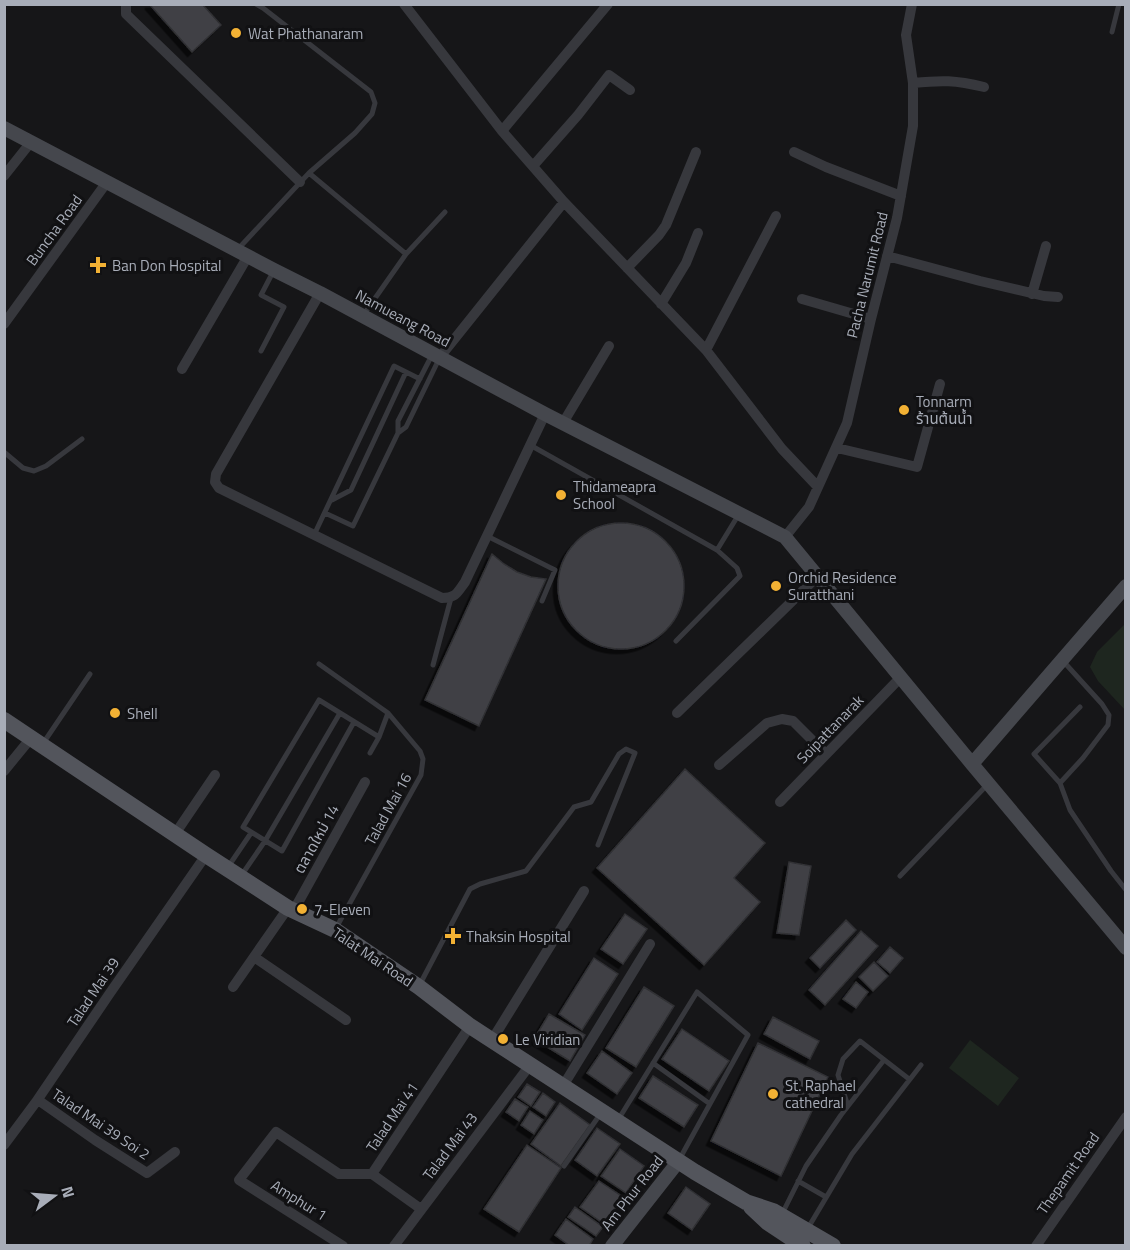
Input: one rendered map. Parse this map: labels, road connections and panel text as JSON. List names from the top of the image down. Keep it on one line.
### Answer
{"streets":{"main road":["Talat Mai Road"],"street":["Buncha Road","Pacha Narumit Road","Namueang Road","Soipattanarak","ตลาดใหม่ 14","Talad Mai 39","Talad Mai 41","Talad Mai 39 Soi 2","Talad Mai 43","Thepamit Road","Am Phur Road","Amphur 1"],"lane":["Talad Mai 16"]},"crossings":[["Buncha Road","Namueang Road"],["Pacha Narumit Road","Namueang Road"],["Talad Mai 16","Talat Mai Road"],["ตลาดใหม่ 14","Talat Mai Road"],["Talat Mai Road","Talad Mai 39"],["Talat Mai Road","Talad Mai 41"],["Talat Mai Road","Talad Mai 43"],["Talat Mai Road","Am Phur Road"],["Talad Mai 39","Talad Mai 39 Soi 2"],["Talad Mai 41","Amphur 1"]],"places":{"other":["Wat Phathanaram","Tonnarm ร้านต้นน้ำ","Thidameapra School","Orchid Residence Suratthani","Shell","7-Eleven","Le Viridian","St. Raphael cathedral"],"health":["Ban Don Hospital","Thaksin Hospital"]},"north":"right"}
